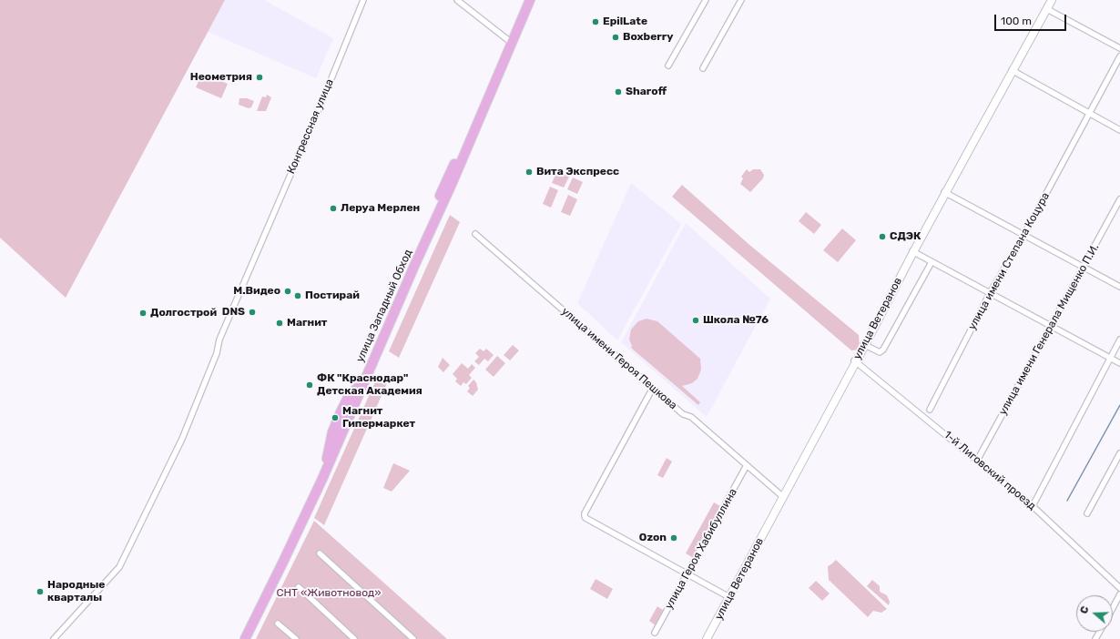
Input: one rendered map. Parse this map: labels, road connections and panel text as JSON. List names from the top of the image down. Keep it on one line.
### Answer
{"streets":{"highway":["улица Западный Обход"],"street":["Конгрессная улица","улица имени Степана Коцура","улица Ветеранов","улица имени Генерала Мищенко П.И.","улица имени Героя Пешкова","1-й Лиговский проезд","улица Героя Хабибуллина"]},"crossings":[["улица Ветеранов","улица имени Героя Пешкова"],["улица Ветеранов","1-й Лиговский проезд"],["улица имени Генерала Мищенко П.И.","1-й Лиговский проезд"],["улица имени Героя Пешкова","улица Героя Хабибуллина"]],"parks":["СНТ «Животновод»"],"places":["EpilLate","Boxberry","Неометрия","Sharoff","Вита Экспресс","Леруа Мерлен","СДЭК","М.Видео","Постирай","DNS","Долгострой","Школа №76","Магнит","ФК \"Краснодар\" Детская Академия","Магнит Гипермаркет","Ozon","Народные кварталы"],"scale_bar":"100 m","north":"left"}
